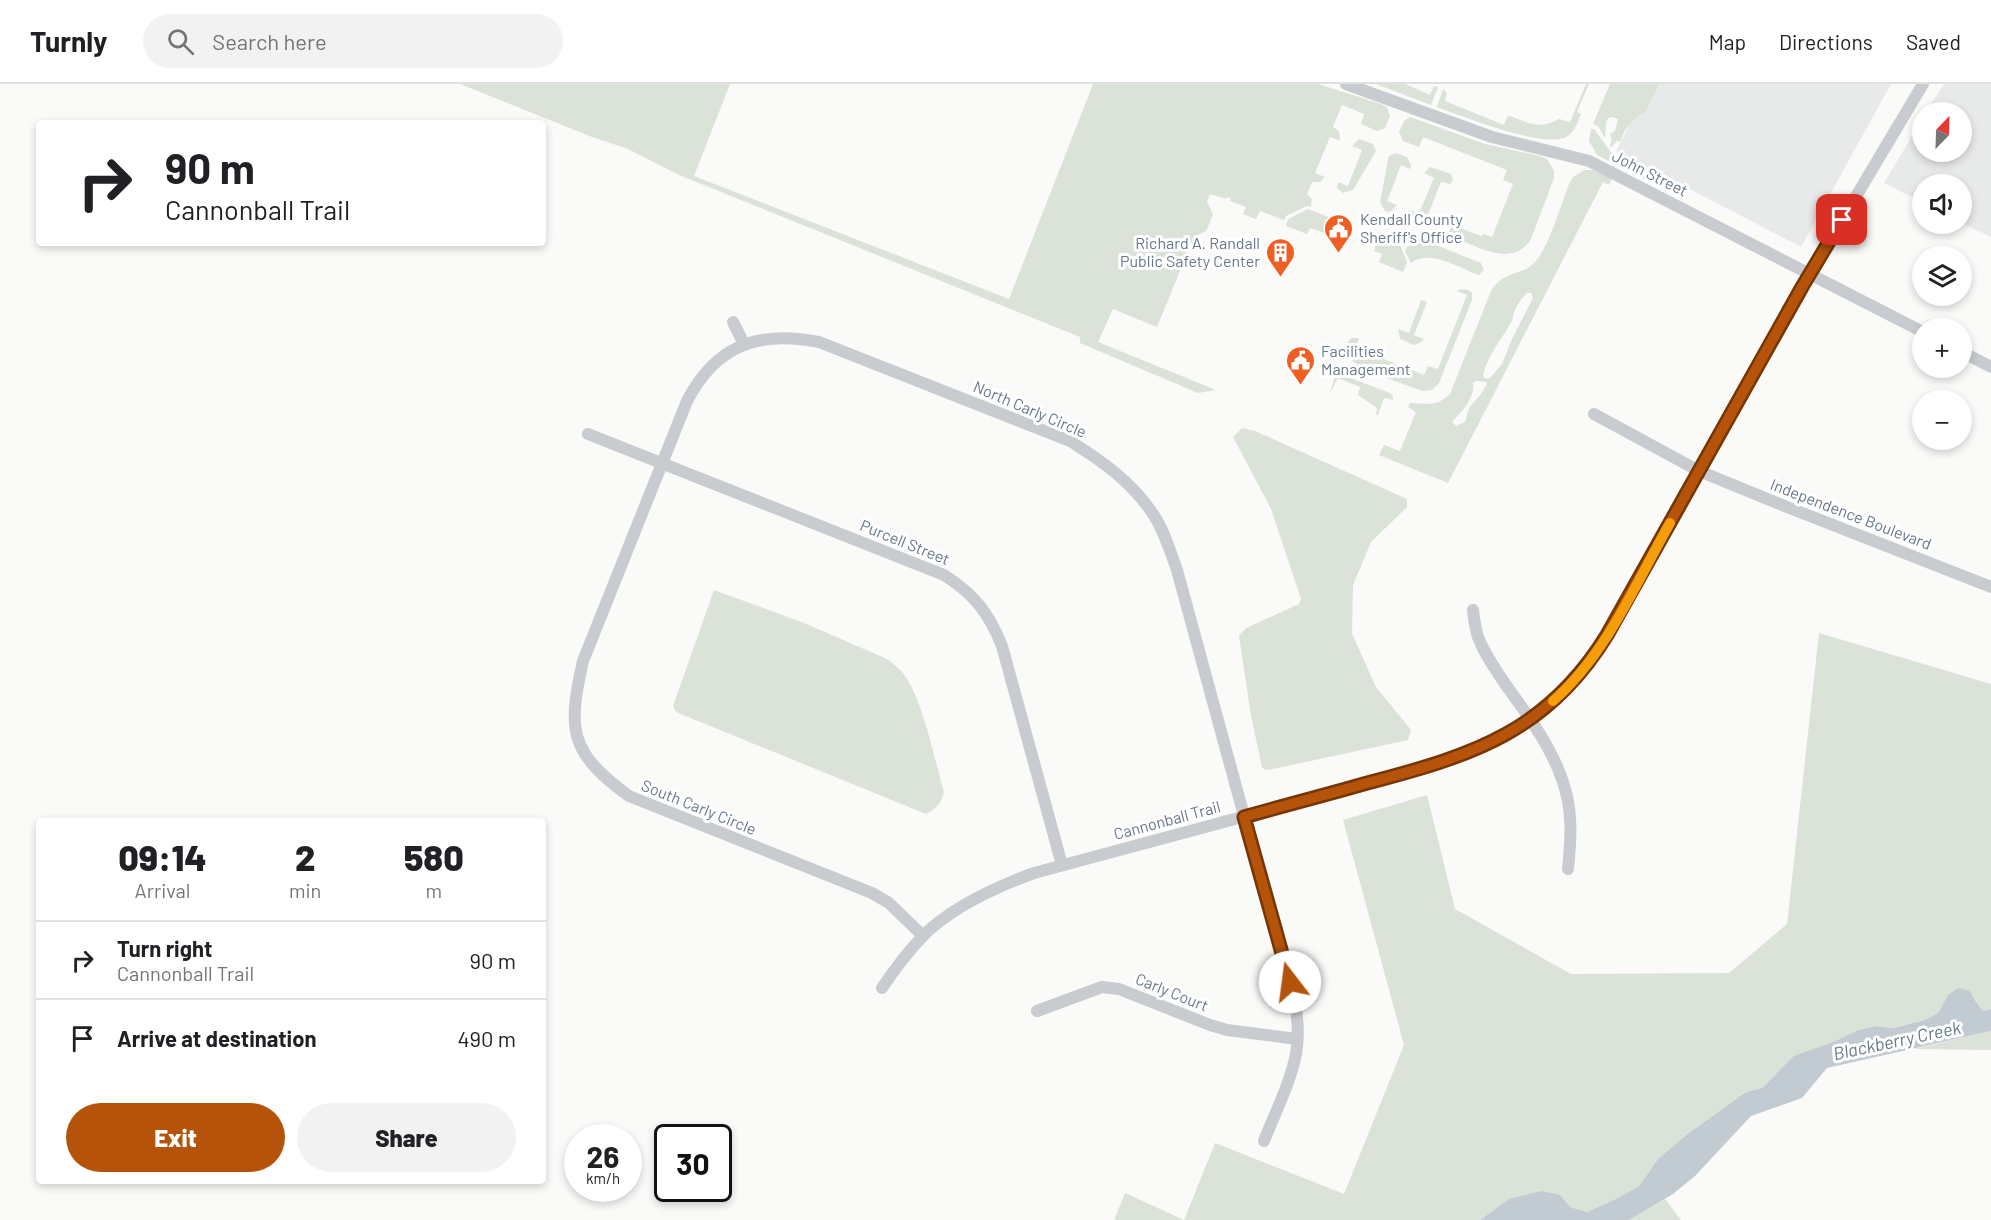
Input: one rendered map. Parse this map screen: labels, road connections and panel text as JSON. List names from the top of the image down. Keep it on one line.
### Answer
{"streets":{"street":["John Street","North Carly Circle","Independence Boulevard","Purcell Street","South Carly Circle","Cannonball Trail","Carly Court"]},"crossings":[["John Street","Cannonball Trail"],["North Carly Circle","Purcell Street"],["North Carly Circle","South Carly Circle"],["North Carly Circle","Cannonball Trail"],["North Carly Circle","Carly Court"],["Independence Boulevard","Cannonball Trail"],["Purcell Street","South Carly Circle"],["Purcell Street","Cannonball Trail"],["South Carly Circle","Cannonball Trail"]],"water":["Blackberry Creek"],"places":{"public building":["Kendall County Sheriff's Office","Facilities Management"],"building":["Richard A. Randall Public Safety Center"]},"north":"top right","page":{"header":"Turnly","search":"Search here","nav":["Map","Directions","Saved"],"map_buttons":["+","−"],"turn":["90 m","Cannonball Trail"],"eta":["09:14","Arrival","2","min","580","m"],"list":[{"name":"Turn right","note":"Cannonball Trail","value":"90 m"},{"name":"Arrive at destination","value":"490 m"}],"buttons":["Exit","Share"],"speed":"26 km/h","limit":"30"}}
